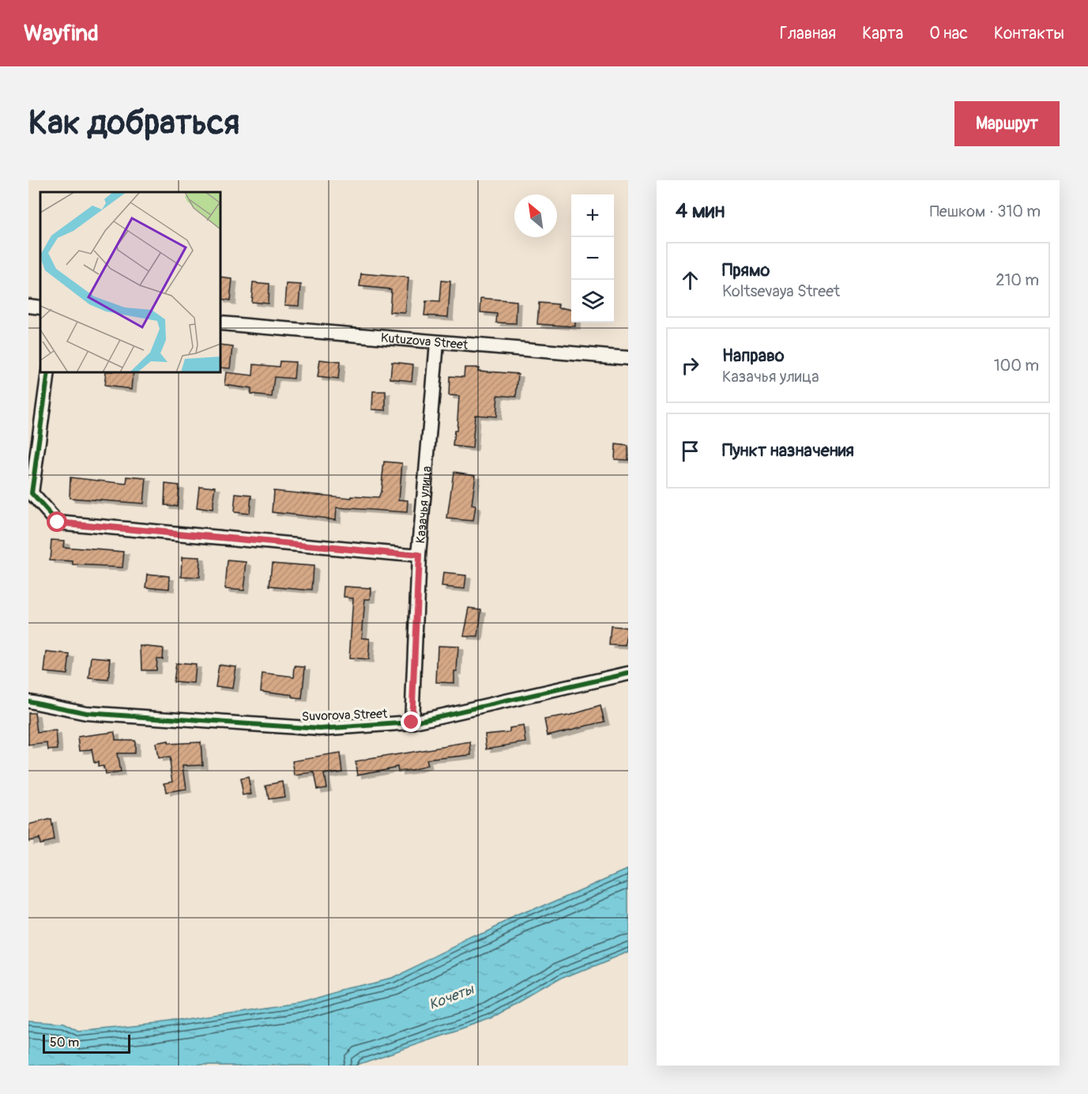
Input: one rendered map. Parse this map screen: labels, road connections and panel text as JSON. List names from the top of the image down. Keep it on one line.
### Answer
{"streets":{"street":["Kutuzova Street","Казачья улица","Suvorova Street"]},"crossings":[["Kutuzova Street","Казачья улица"],["Казачья улица","Suvorova Street"]],"water":["Кочеты"],"scale_bar":"50 m","north":"top left","page":{"header":"Wayfind","nav":["Главная","Карта","О нас","Контакты"],"buttons":"Маршрут","title":"Как добраться","heading":["4 мин","Пешком · 310 m"],"map_buttons":["+","−"],"list":[["Прямо","Koltsevaya Street","210 m"],["Направо","Казачья улица","100 m"],"Пункт назначения"],"scale":"50 m"}}
